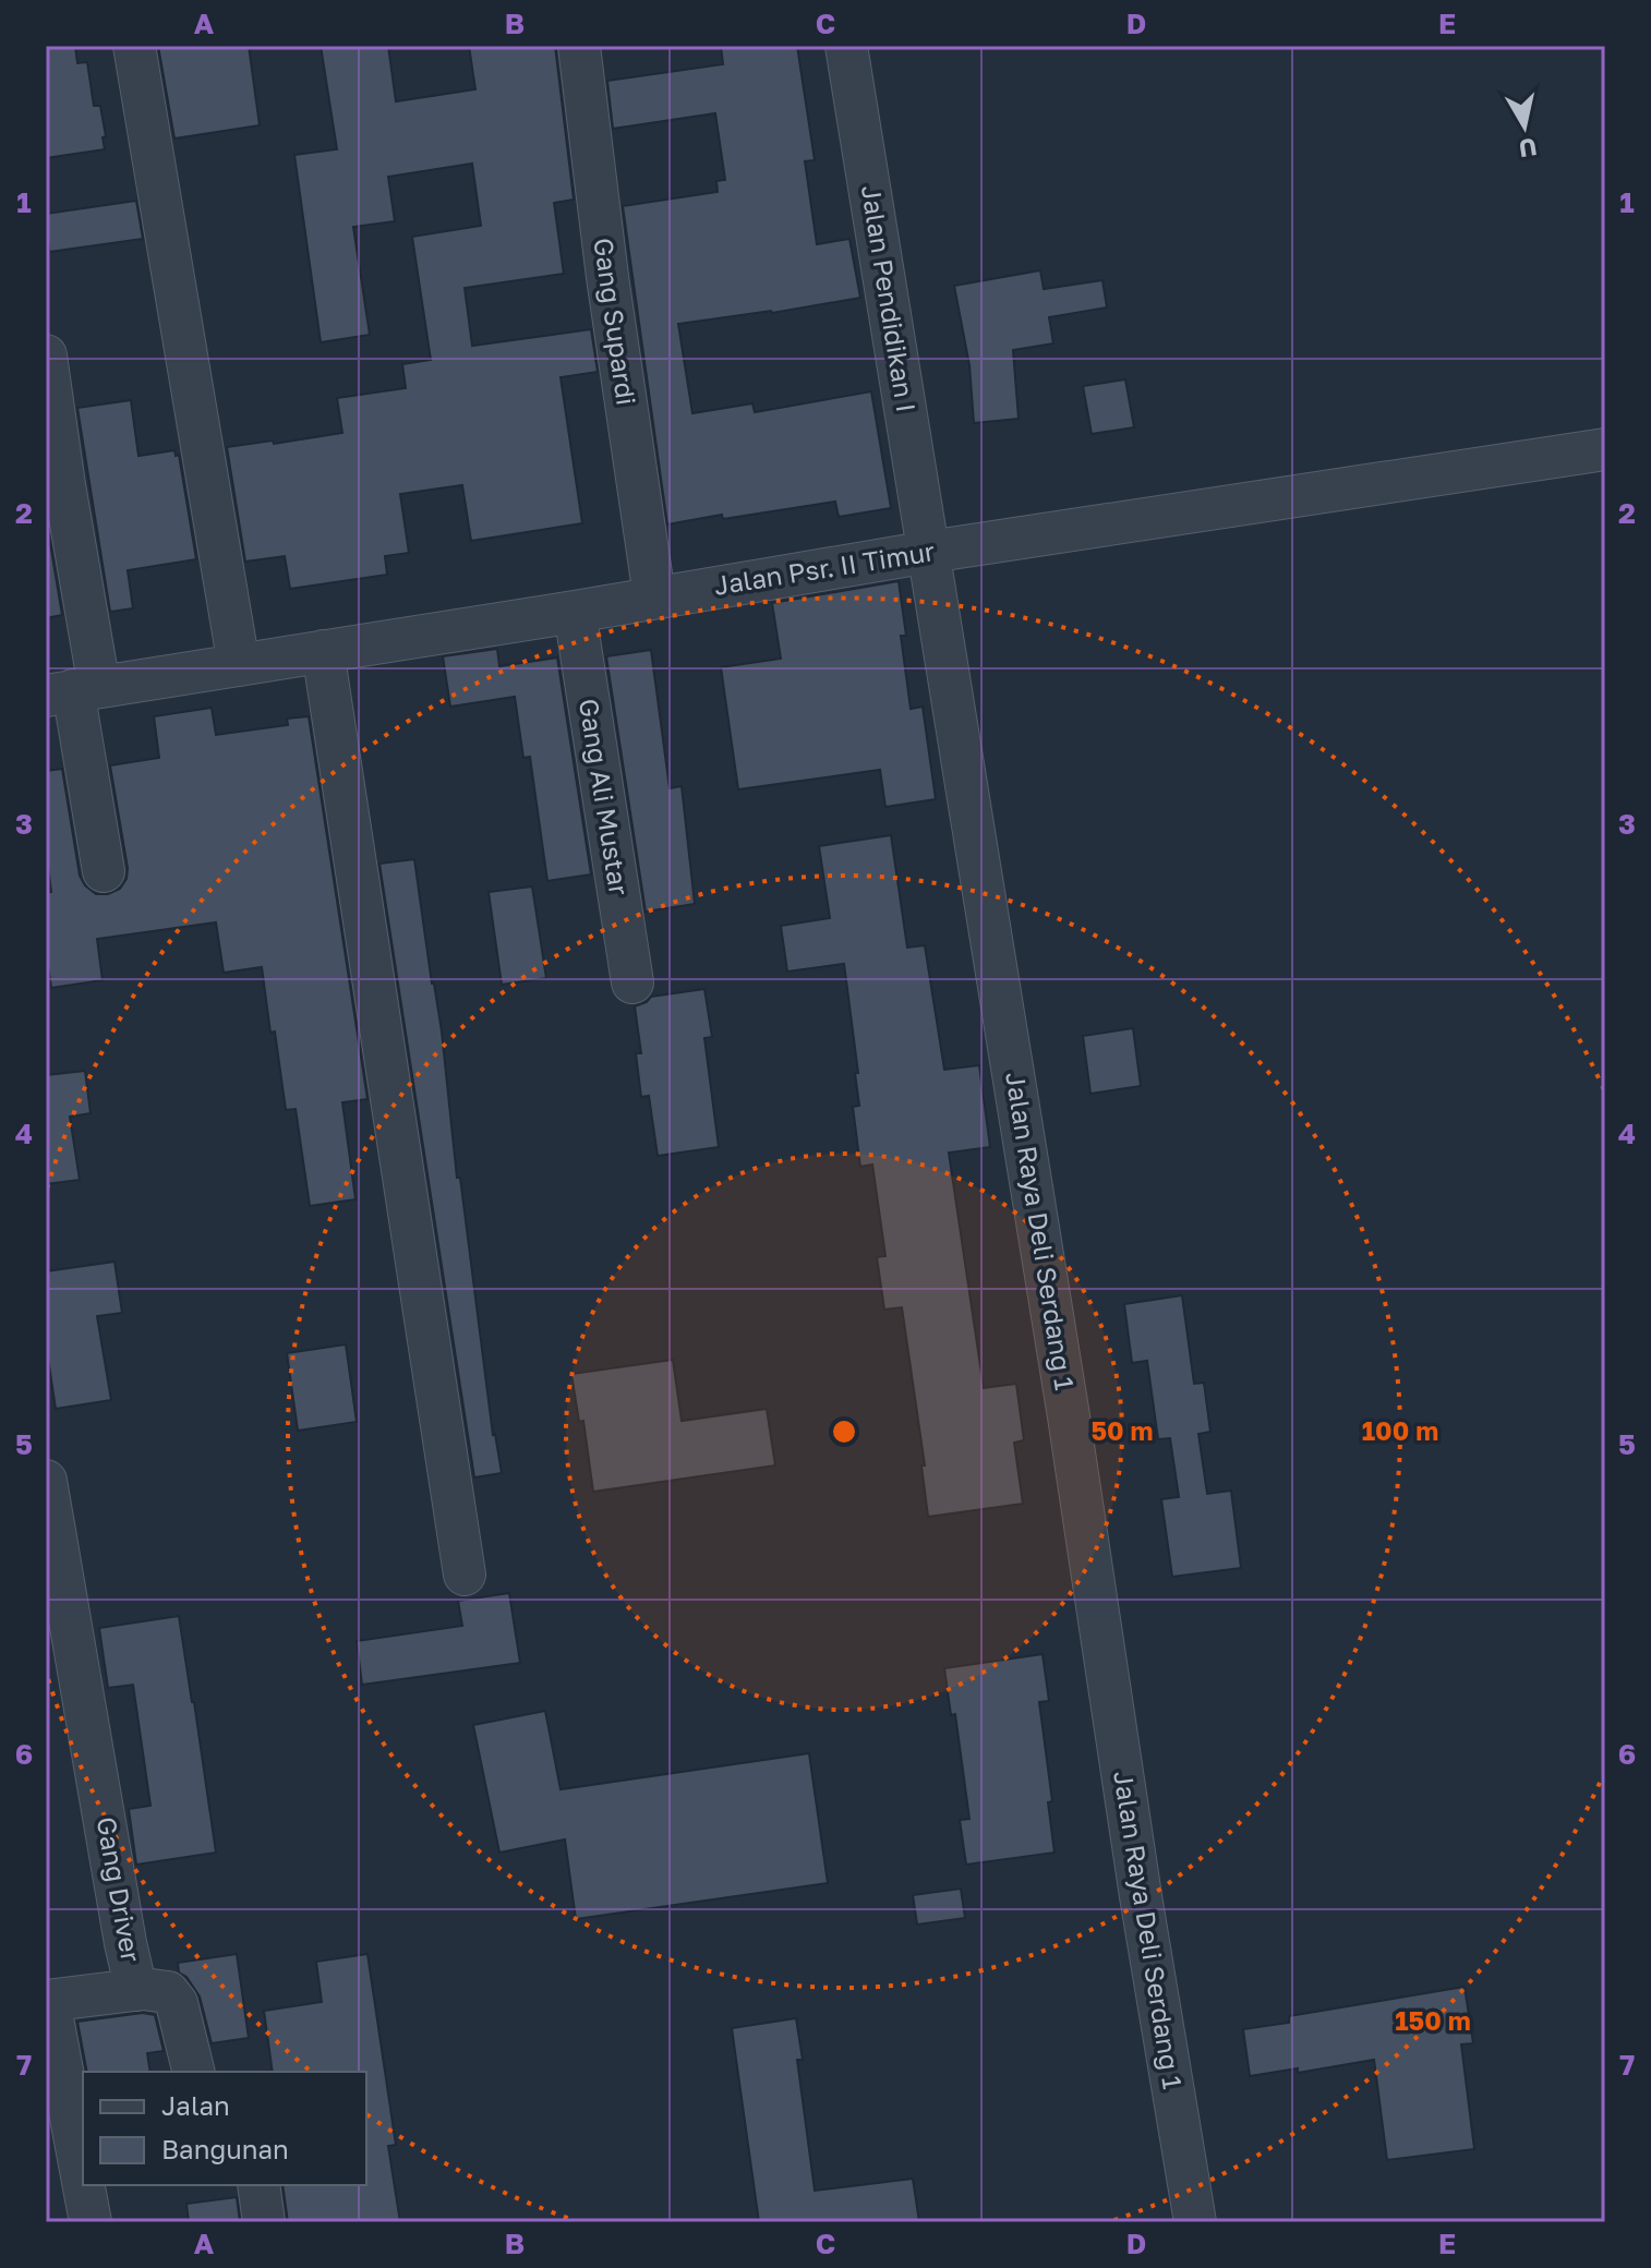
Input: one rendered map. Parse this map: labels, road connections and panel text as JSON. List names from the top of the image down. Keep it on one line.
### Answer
{"streets":{"street":["Jalan Pendidikan I","Gang Supardi","Jalan Psr. II Timur","Gang Ali Mustar","Jalan Raya Deli Serdang 1","Gang Driver"]},"crossings":[["Jalan Pendidikan I","Jalan Psr. II Timur"],["Jalan Pendidikan I","Jalan Raya Deli Serdang 1"],["Gang Supardi","Jalan Psr. II Timur"],["Jalan Psr. II Timur","Gang Ali Mustar"],["Jalan Psr. II Timur","Jalan Raya Deli Serdang 1"]],"legend":["Jalan","Bangunan"],"north":"bottom","grid":{"columns":["A","B","C","D","E"],"rows":["1","2","3","4","5","6","7"]},"rings":["50 m","100 m","150 m"]}
